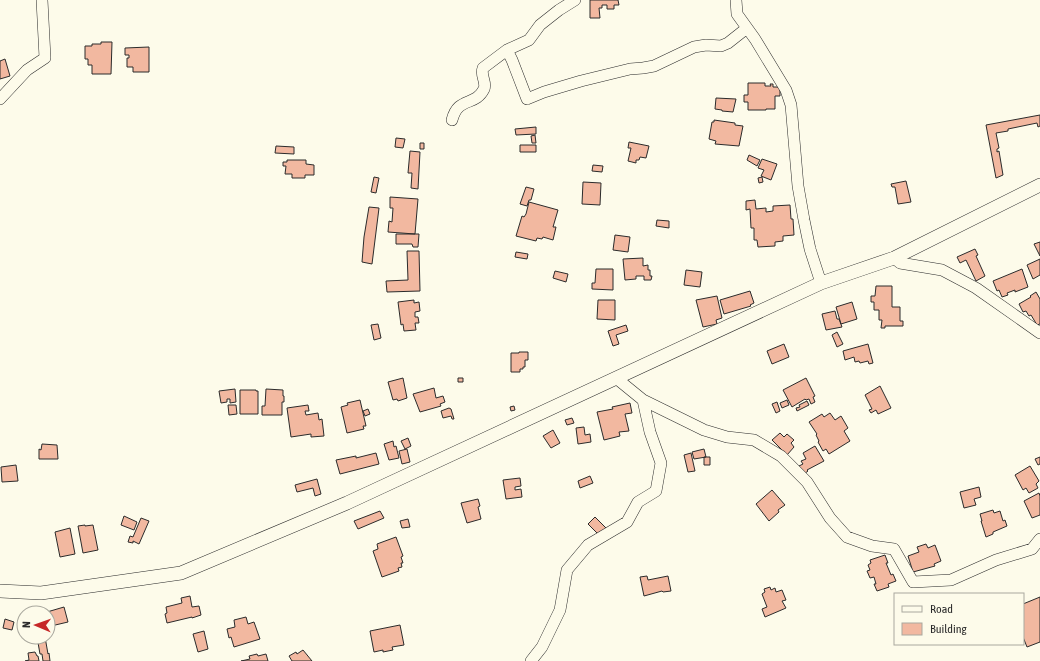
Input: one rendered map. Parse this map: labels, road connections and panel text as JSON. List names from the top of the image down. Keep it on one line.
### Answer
{"legend":["Road","Building"],"north":"left"}
